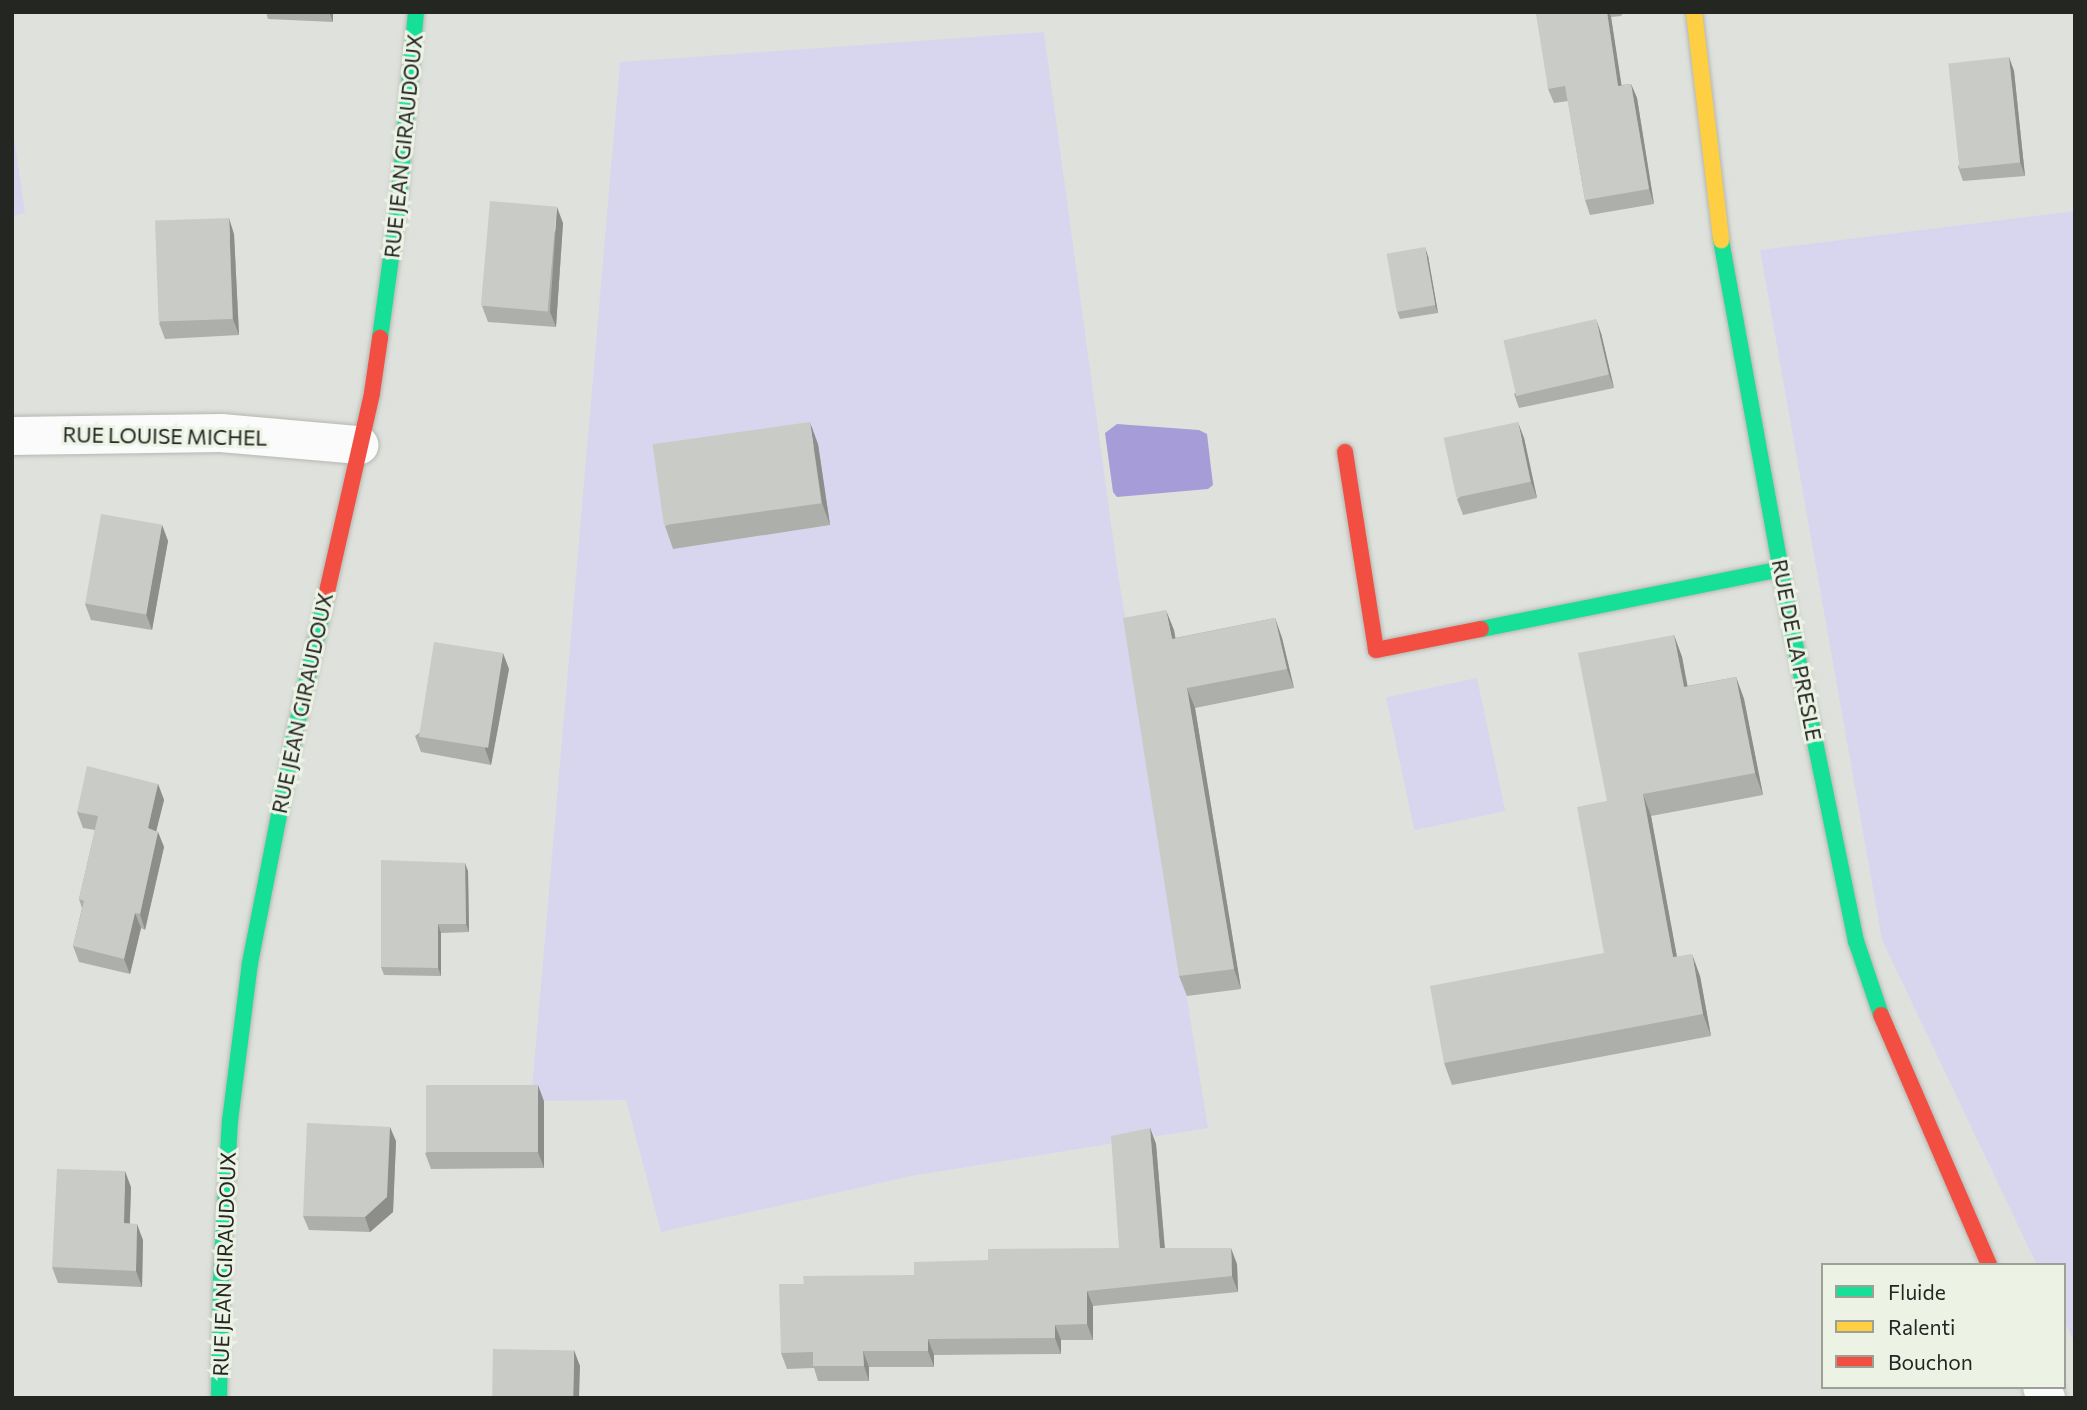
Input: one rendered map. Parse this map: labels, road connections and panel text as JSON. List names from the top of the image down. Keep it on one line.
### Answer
{"streets":{"street":["RUE JEAN GIRAUDOUX","RUE LOUISE MICHEL","RUE DE LA PRESLE"]},"crossings":[["RUE JEAN GIRAUDOUX","RUE LOUISE MICHEL"]],"legend":["Fluide","Ralenti","Bouchon"]}
